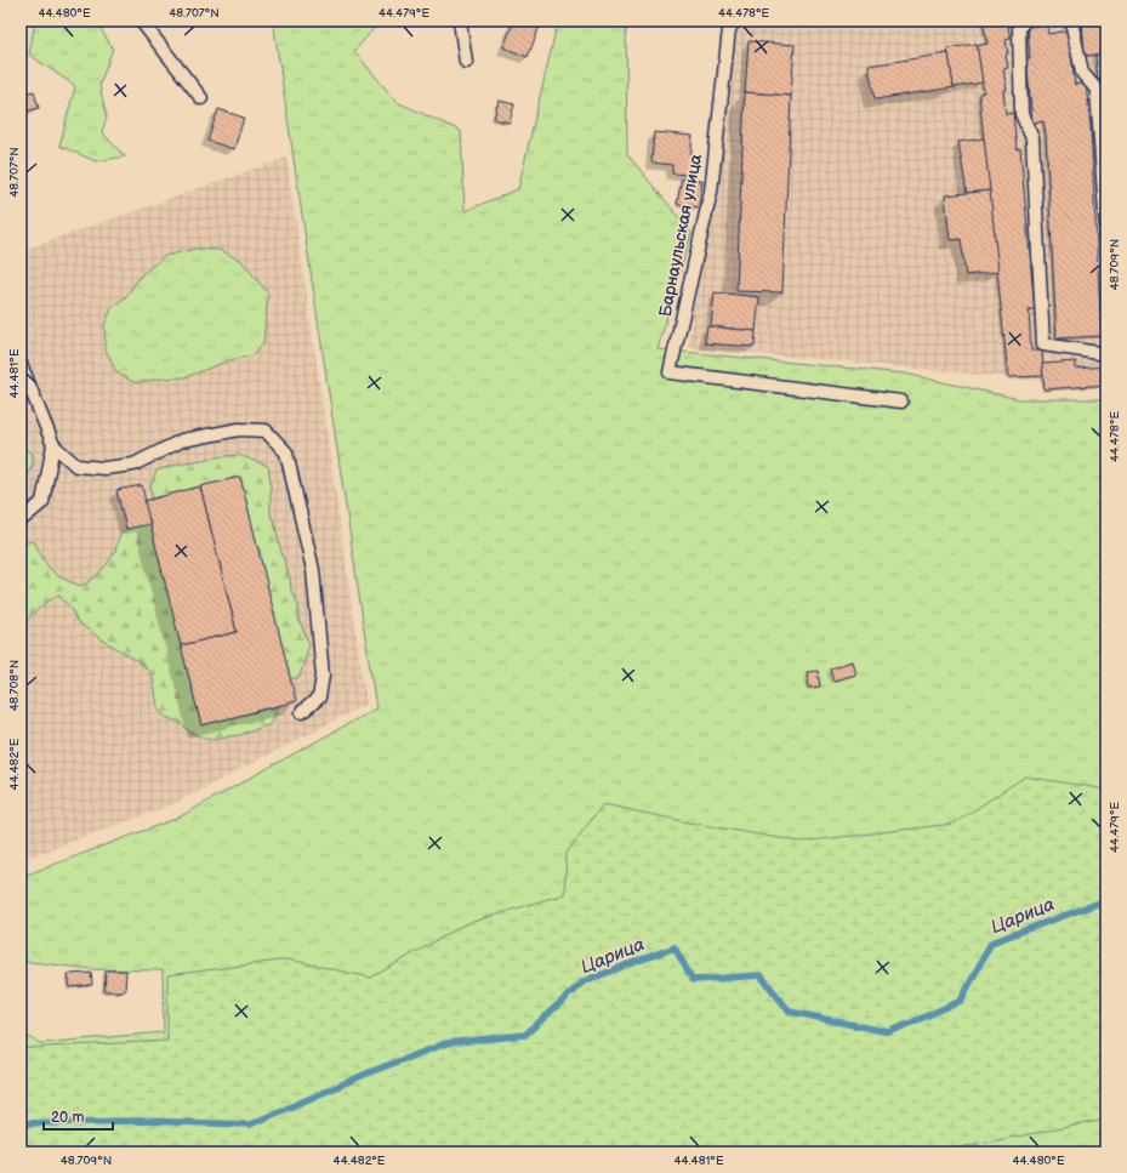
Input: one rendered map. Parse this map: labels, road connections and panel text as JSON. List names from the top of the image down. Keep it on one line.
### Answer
{"streets":{"lane":["Барнаульская улица"]},"water":["Царица"],"scale_bar":"20 m","coordinates":["44.480°E","48.707°N","44.479°E","44.478°E","48.709°N","44.481°E","48.708°N","44.482°E"]}
